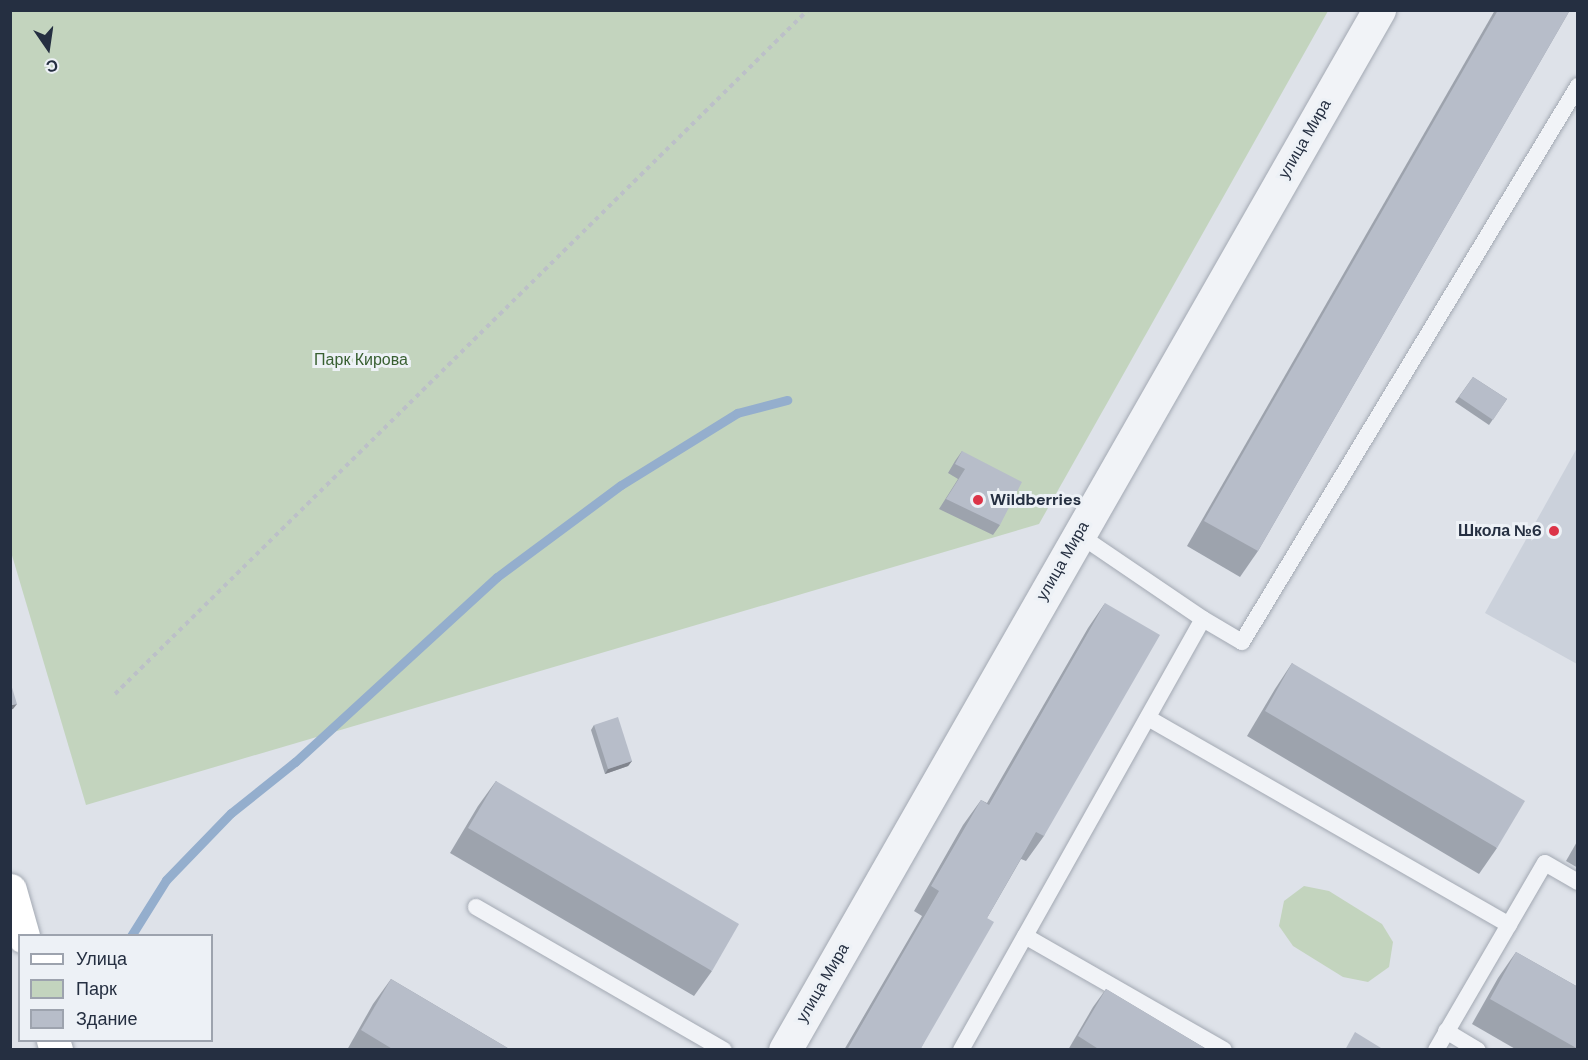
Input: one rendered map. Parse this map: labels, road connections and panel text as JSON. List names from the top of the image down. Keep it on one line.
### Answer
{"streets":{"street":["улица Мира"]},"parks":["Парк Кирова"],"places":["Wildberries","Школа №6"],"legend":["Улица","Парк","Здание"],"north":"bottom"}
